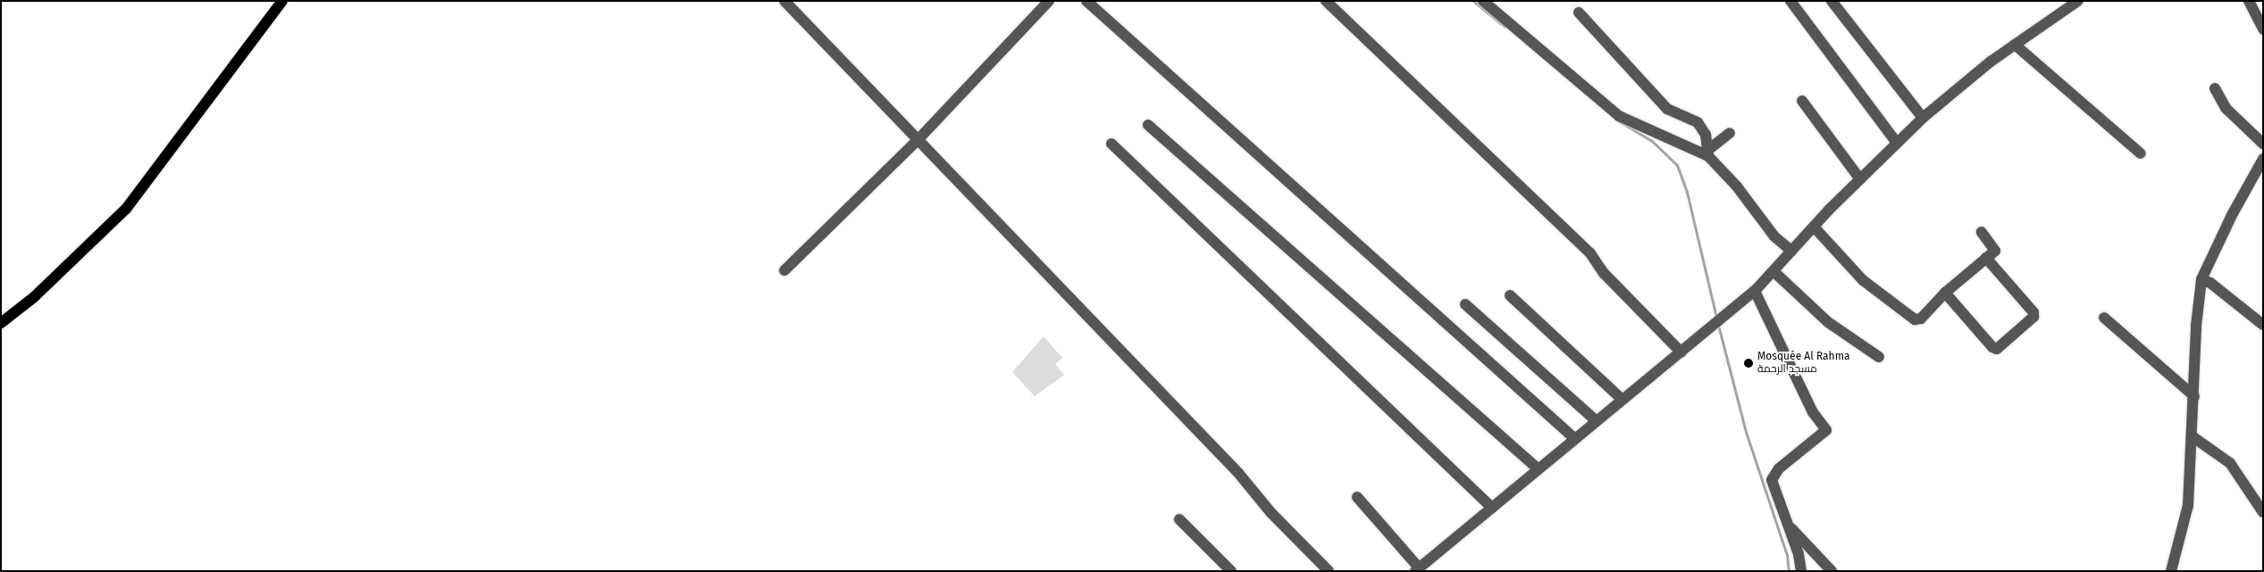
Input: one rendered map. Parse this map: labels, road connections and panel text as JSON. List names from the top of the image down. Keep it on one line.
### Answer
{"places":["Mosquée Al Rahma مسجد الرحمة"]}
